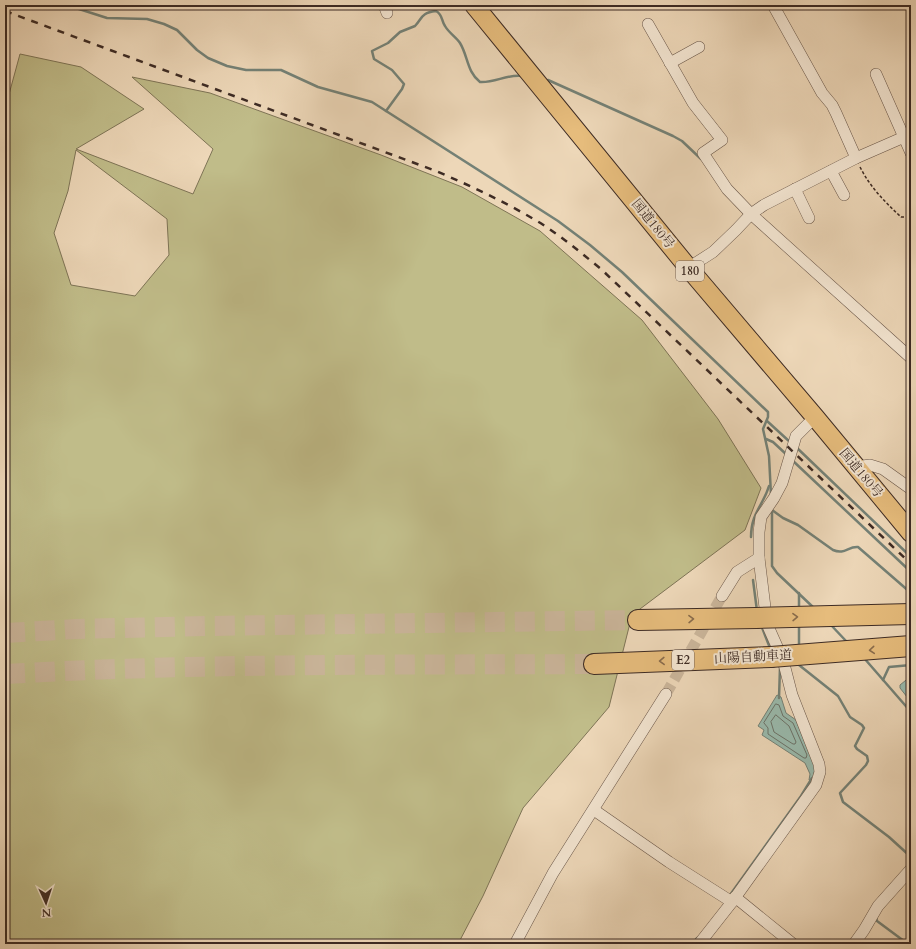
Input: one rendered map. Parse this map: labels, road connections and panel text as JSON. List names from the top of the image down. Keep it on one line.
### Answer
{"streets":{"highway":["国道180号","180","山陽自動車道","E2"]},"north":"bottom"}
